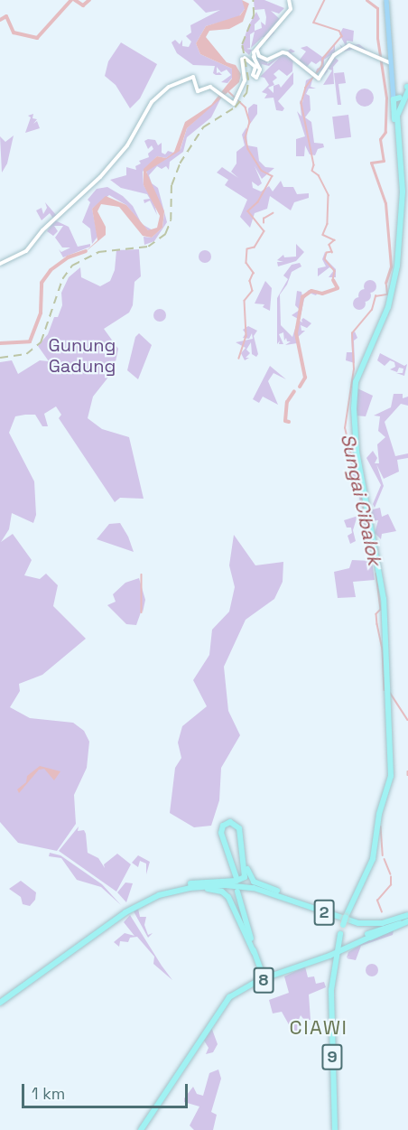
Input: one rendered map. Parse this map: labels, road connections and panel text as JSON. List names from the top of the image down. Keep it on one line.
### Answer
{"streets":{"highway":["2","8","9"]},"crossings":[["2","8"],["2","9"],["8","9"]],"districts":["CIAWI"],"water":["Sungai Cibalok"],"parks":["Gunung Gadung"],"scale_bar":"1 km"}
